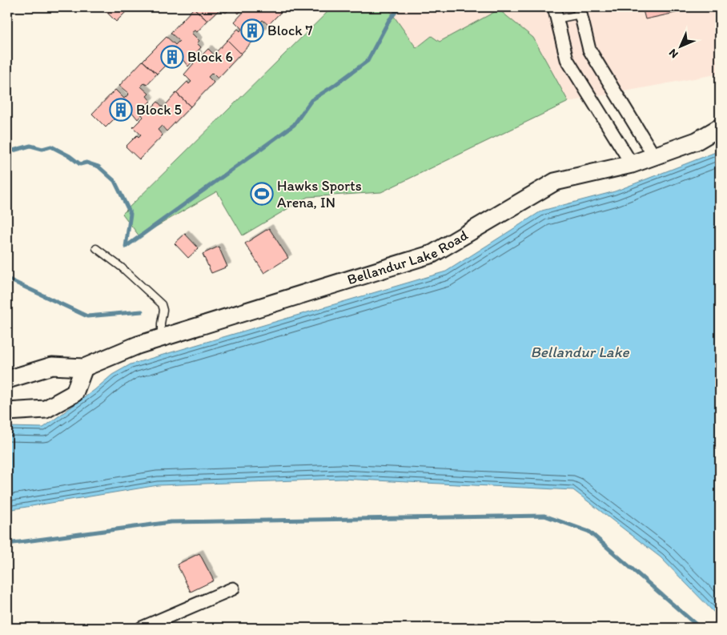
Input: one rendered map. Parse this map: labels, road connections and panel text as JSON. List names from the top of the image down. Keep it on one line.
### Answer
{"streets":{"street":["Bellandur Lake Road"]},"water":["Bellandur Lake"],"places":{"building":["Block 7","Block 6","Block 5"],"sports":["Hawks Sports Arena, IN"]},"north":"bottom left"}
